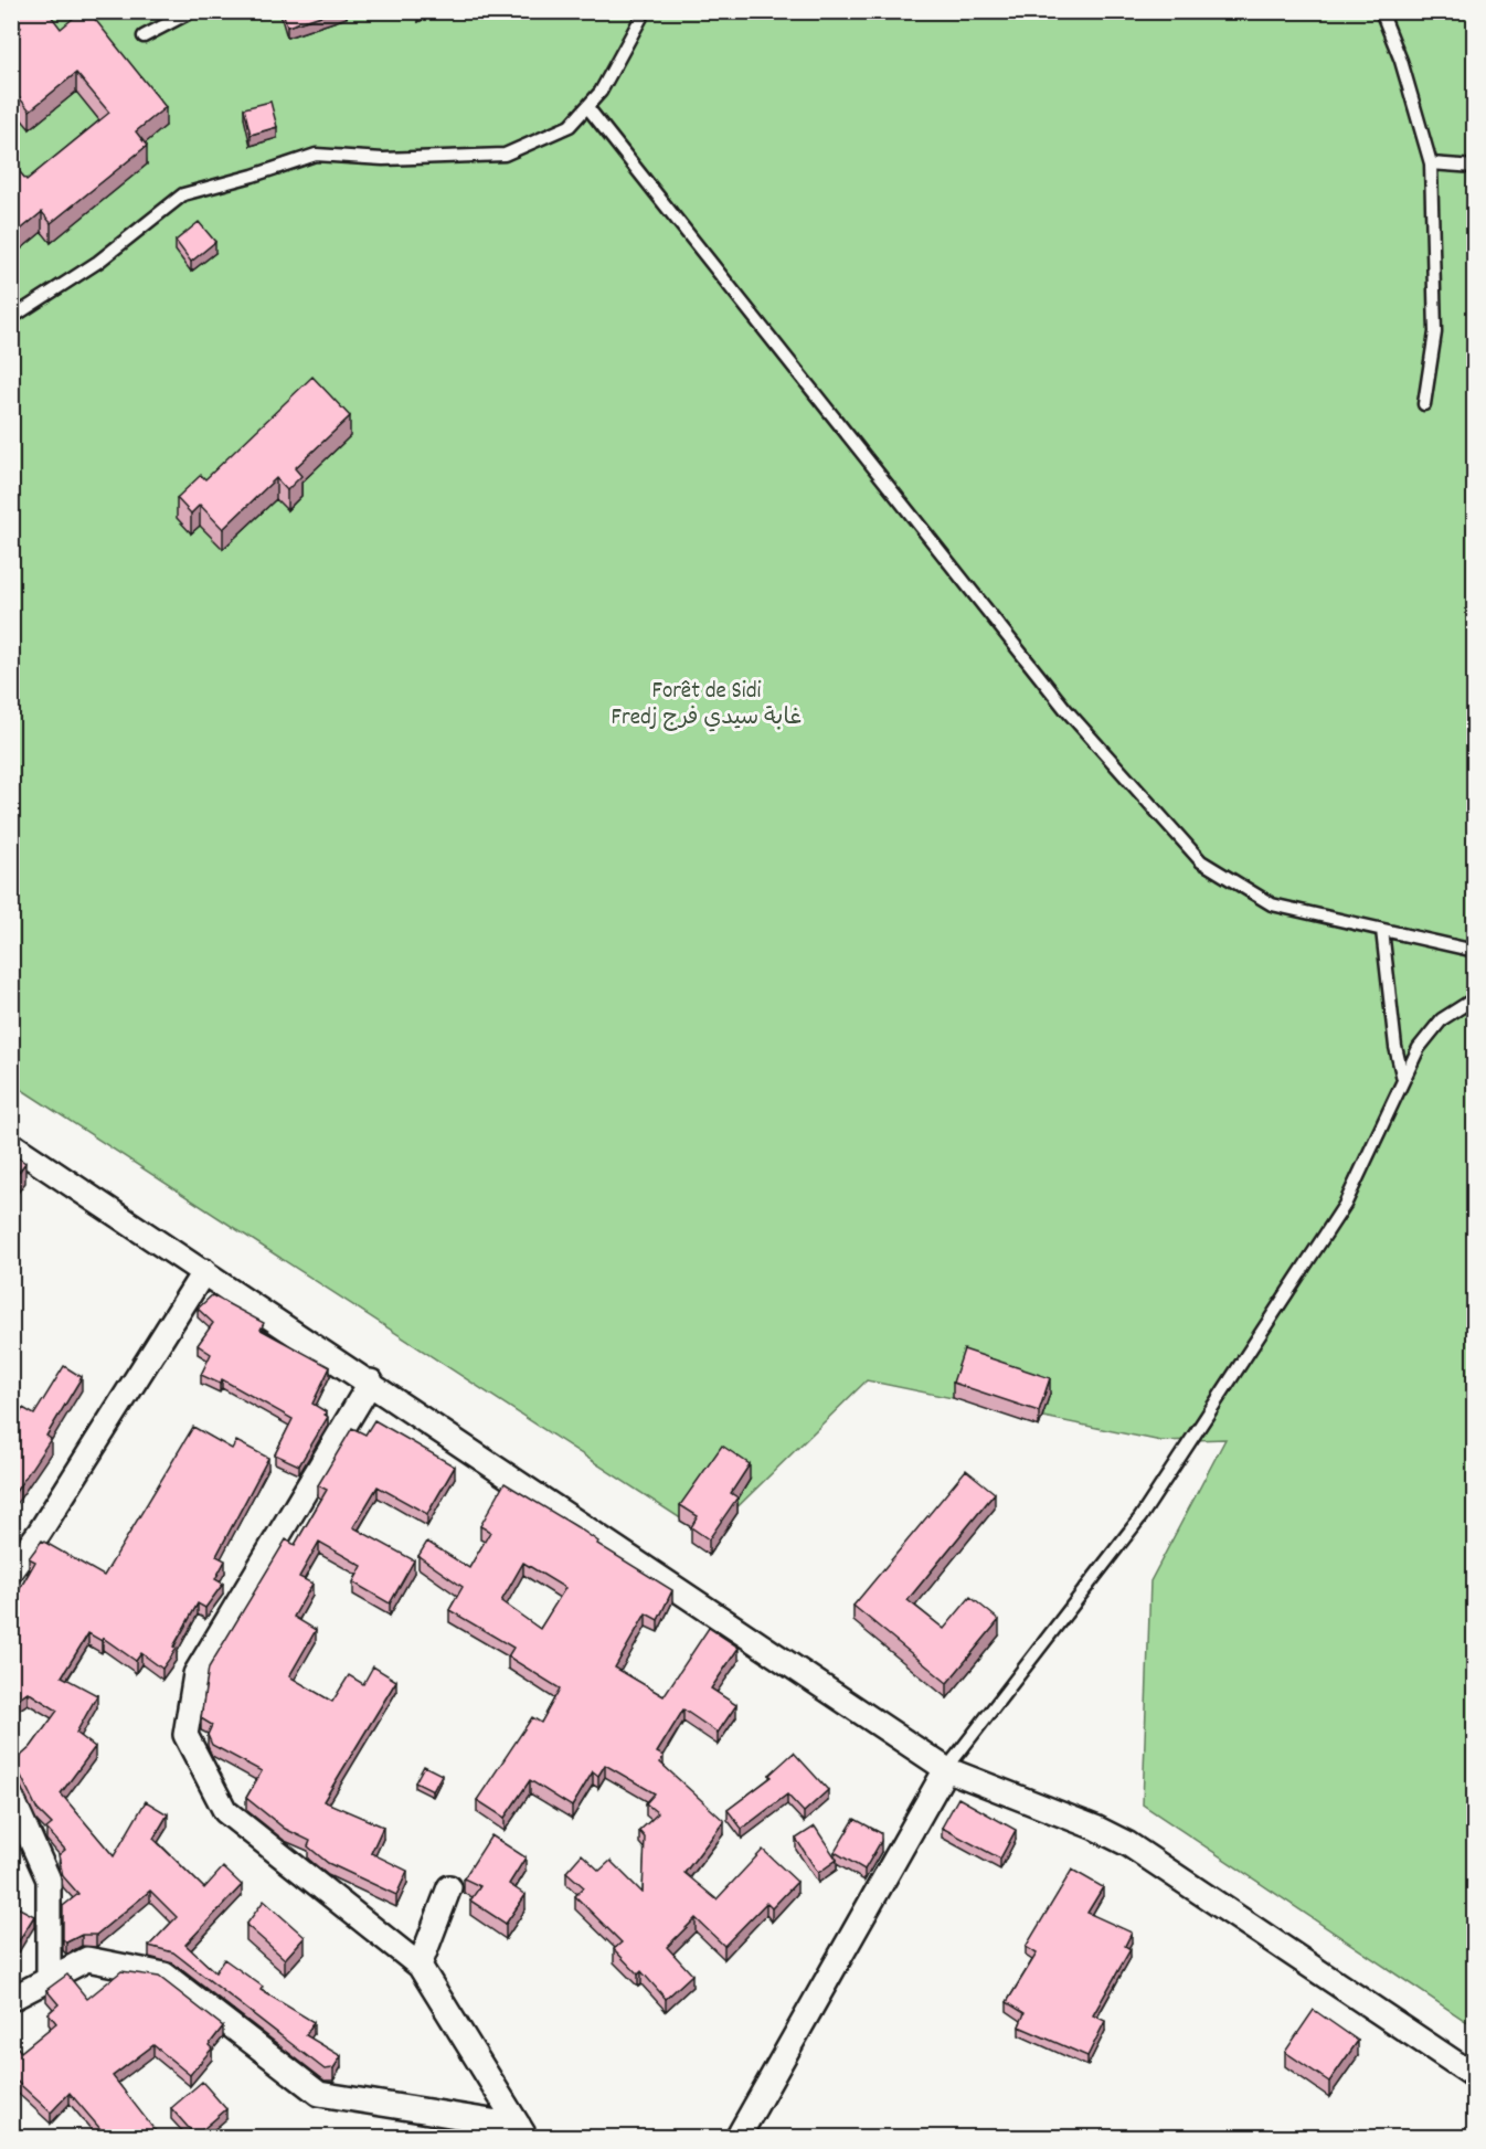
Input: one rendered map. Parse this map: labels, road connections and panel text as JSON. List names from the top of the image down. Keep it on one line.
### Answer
{"parks":["Forêt de Sidi Fredj غابة سيدي فرج"]}
